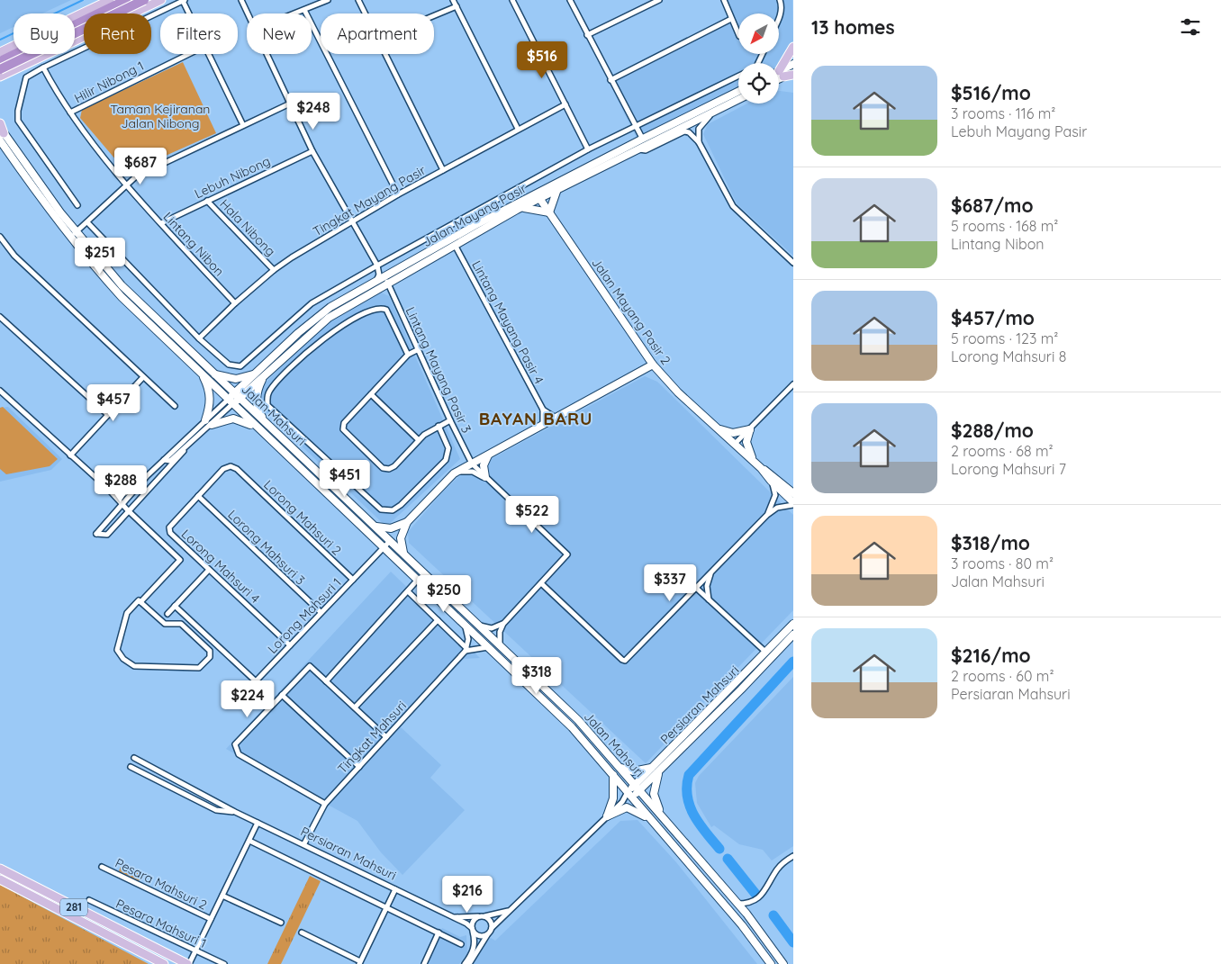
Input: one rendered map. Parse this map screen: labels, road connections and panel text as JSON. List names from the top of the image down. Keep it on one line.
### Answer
{"streets":{"main road":["281"],"street":["Hilir Nibong 1","Lebuh Nibong","Tingkat Mayang Pasir","Jalan Mayang Pasir","Hala Nibong","Lintang Nibon","Jalan Mayang Pasir 2","Lintang Mayang Pasir 4","Lintang Mayang Pasir 3","Jalan Mahsuri","Lorong Mahsuri 2","Lorong Mahsuri 3","Lorong Mahsuri 4","Lorong Mahsuri 1","Persiaran Mahsuri","Tingkat Mahsuri","Pesara Mahsuri 2","Pesara Mahsuri 1"]},"crossings":[["Hilir Nibong 1","Lintang Nibon"],["Lebuh Nibong","Hala Nibong"],["Lebuh Nibong","Lintang Nibon"],["Tingkat Mayang Pasir","Jalan Mayang Pasir"],["Tingkat Mayang Pasir","Hala Nibong"],["Tingkat Mayang Pasir","Lintang Nibon"],["Jalan Mayang Pasir","Jalan Mayang Pasir 2"],["Jalan Mayang Pasir","Lintang Mayang Pasir 4"],["Jalan Mayang Pasir","Lintang Mayang Pasir 3"],["Jalan Mayang Pasir","Jalan Mahsuri"],["Lintang Mayang Pasir 3","Jalan Mahsuri"],["Jalan Mahsuri","Lorong Mahsuri 1"],["Jalan Mahsuri","Persiaran Mahsuri"],["Lorong Mahsuri 2","Lorong Mahsuri 4"],["Lorong Mahsuri 2","Lorong Mahsuri 1"],["Lorong Mahsuri 3","Lorong Mahsuri 4"],["Lorong Mahsuri 3","Lorong Mahsuri 1"],["Lorong Mahsuri 4","Lorong Mahsuri 1"],["Persiaran Mahsuri","Tingkat Mahsuri"]],"districts":["BAYAN BARU"],"parks":["Taman Kejiranan Jalan Nibong"],"north":"bottom left","page":{"heading":"13 homes","chip":["Buy","Rent","Filters","New","Apartment"],"price":["$516","$248","$687","$251","$457","$451","$288","$522","$337","$250","$318","$224","$216"],"list":[{"name":"$516/mo","note":"3 rooms · 116 m² · Lebuh Mayang Pasir"},{"name":"$687/mo","note":"5 rooms · 168 m² · Lintang Nibon"},{"name":"$457/mo","note":"5 rooms · 123 m² · Lorong Mahsuri 8"},{"name":"$288/mo","note":"2 rooms · 68 m² · Lorong Mahsuri 7"},{"name":"$318/mo","note":"3 rooms · 80 m² · Jalan Mahsuri"},{"name":"$216/mo","note":"2 rooms · 60 m² · Persiaran Mahsuri"}]}}
